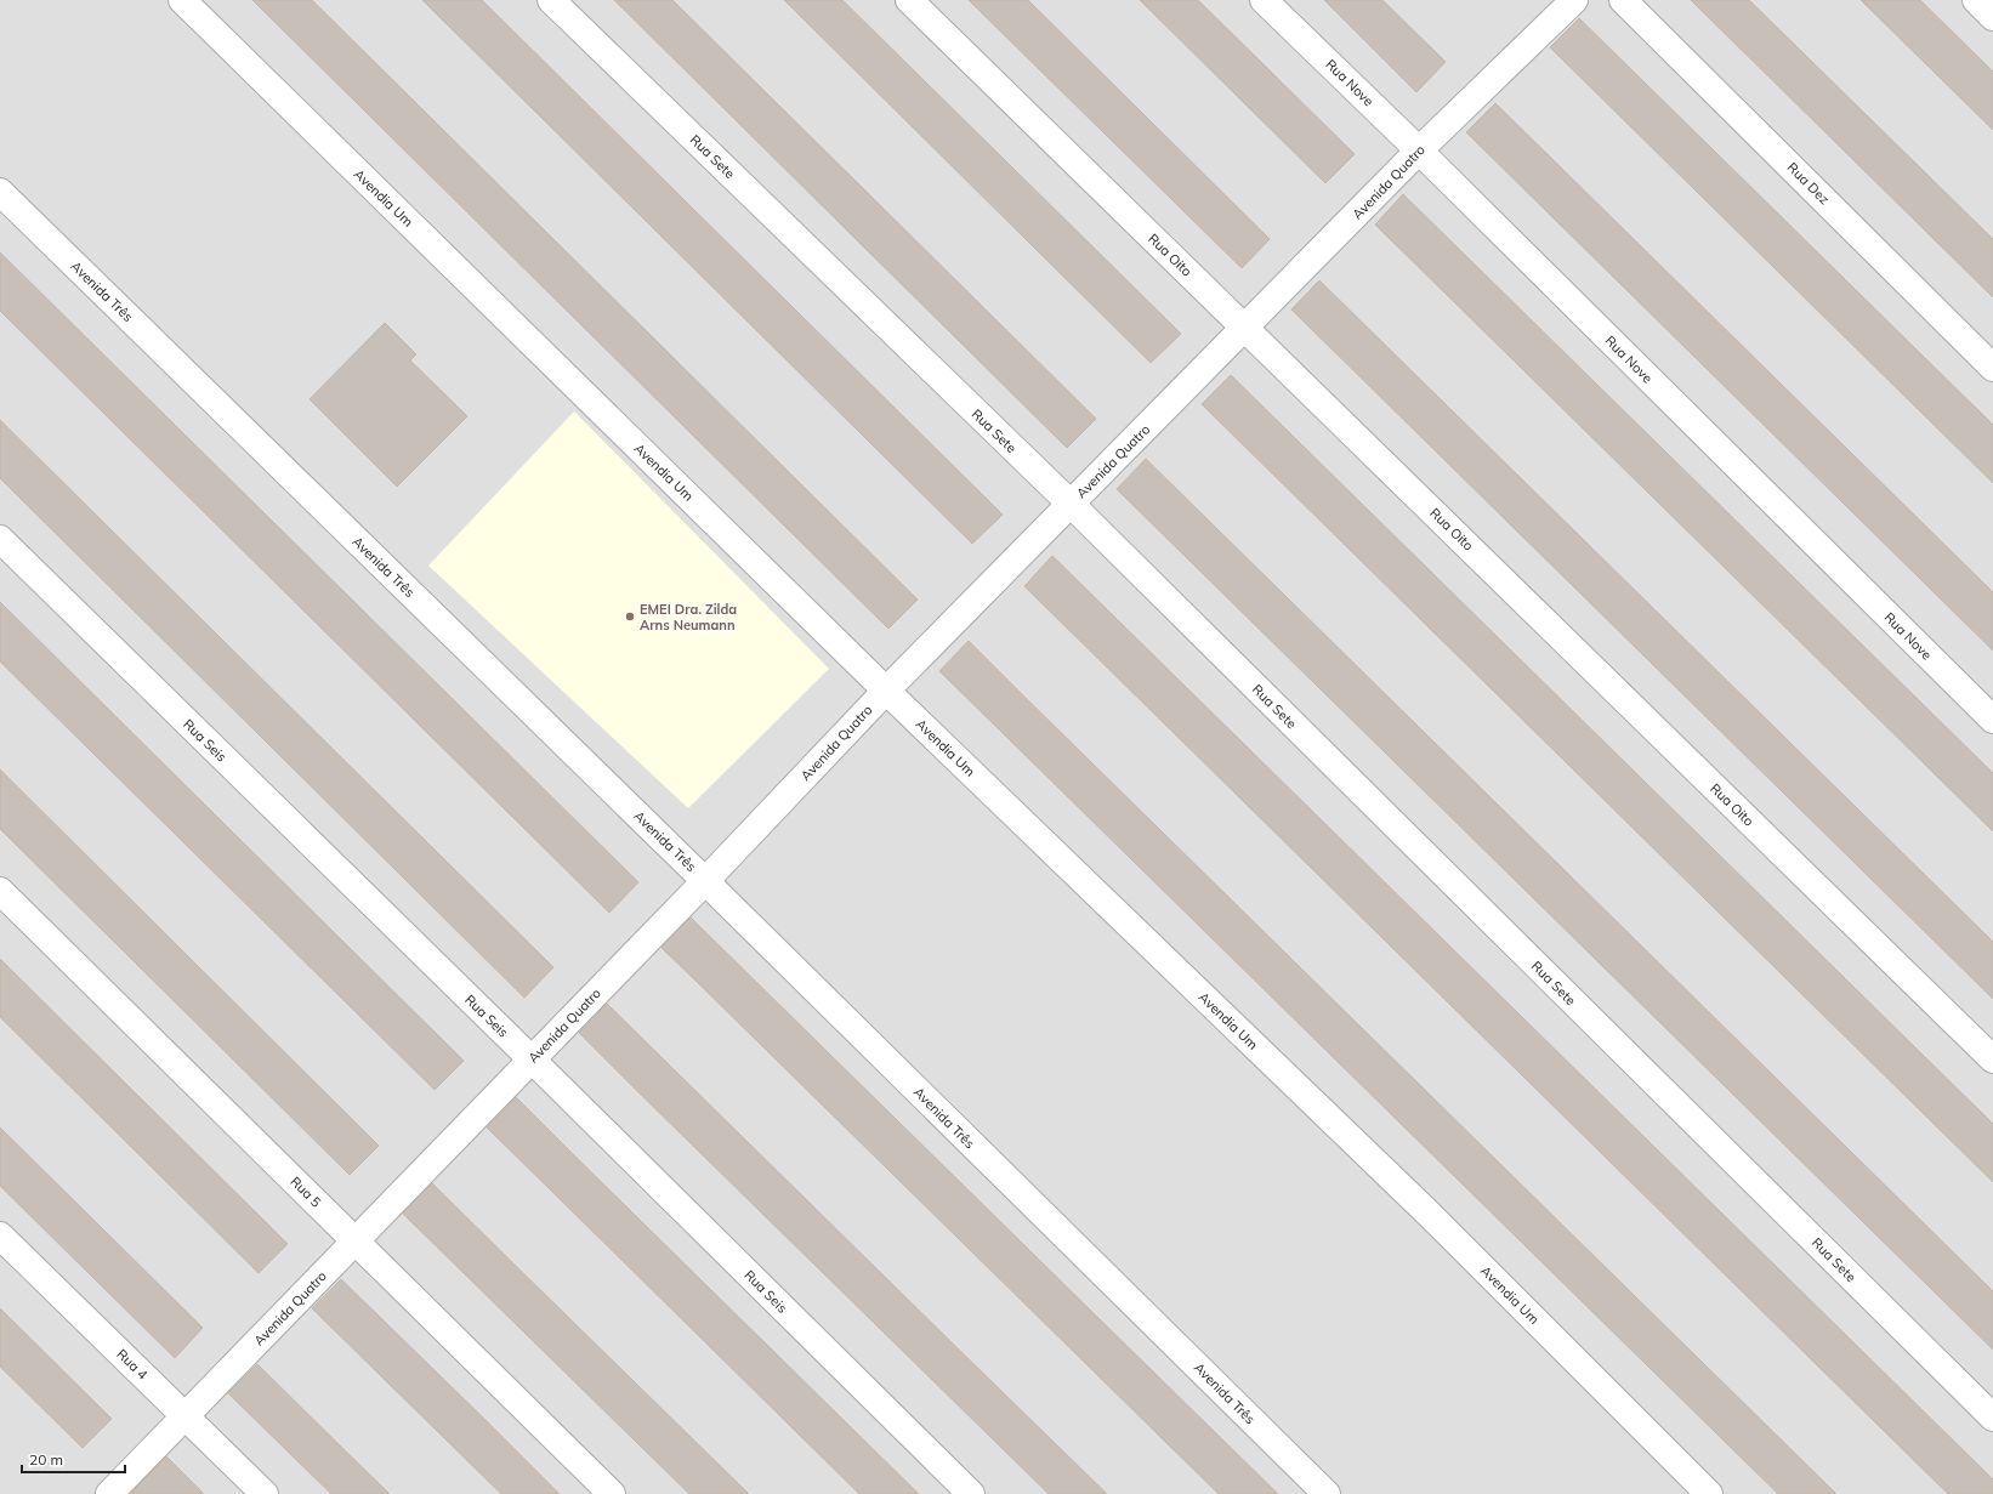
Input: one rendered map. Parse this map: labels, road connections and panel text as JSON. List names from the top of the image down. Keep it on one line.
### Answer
{"streets":{"street":["Rua Nove","Rua Sete","Avenida Quatro","Rua Dez","Avendia Um","Rua Oito","Avenida Três","Rua Seis","Rua 5","Rua 4"]},"crossings":[["Rua Nove","Avenida Quatro"],["Rua Sete","Avenida Quatro"],["Avenida Quatro","Avendia Um"],["Avenida Quatro","Rua Oito"],["Avenida Quatro","Avenida Três"],["Avenida Quatro","Rua Seis"],["Avenida Quatro","Rua 5"],["Avenida Quatro","Rua 4"]],"places":["EMEI Dra. Zilda Arns Neumann"],"scale_bar":"20 m"}
